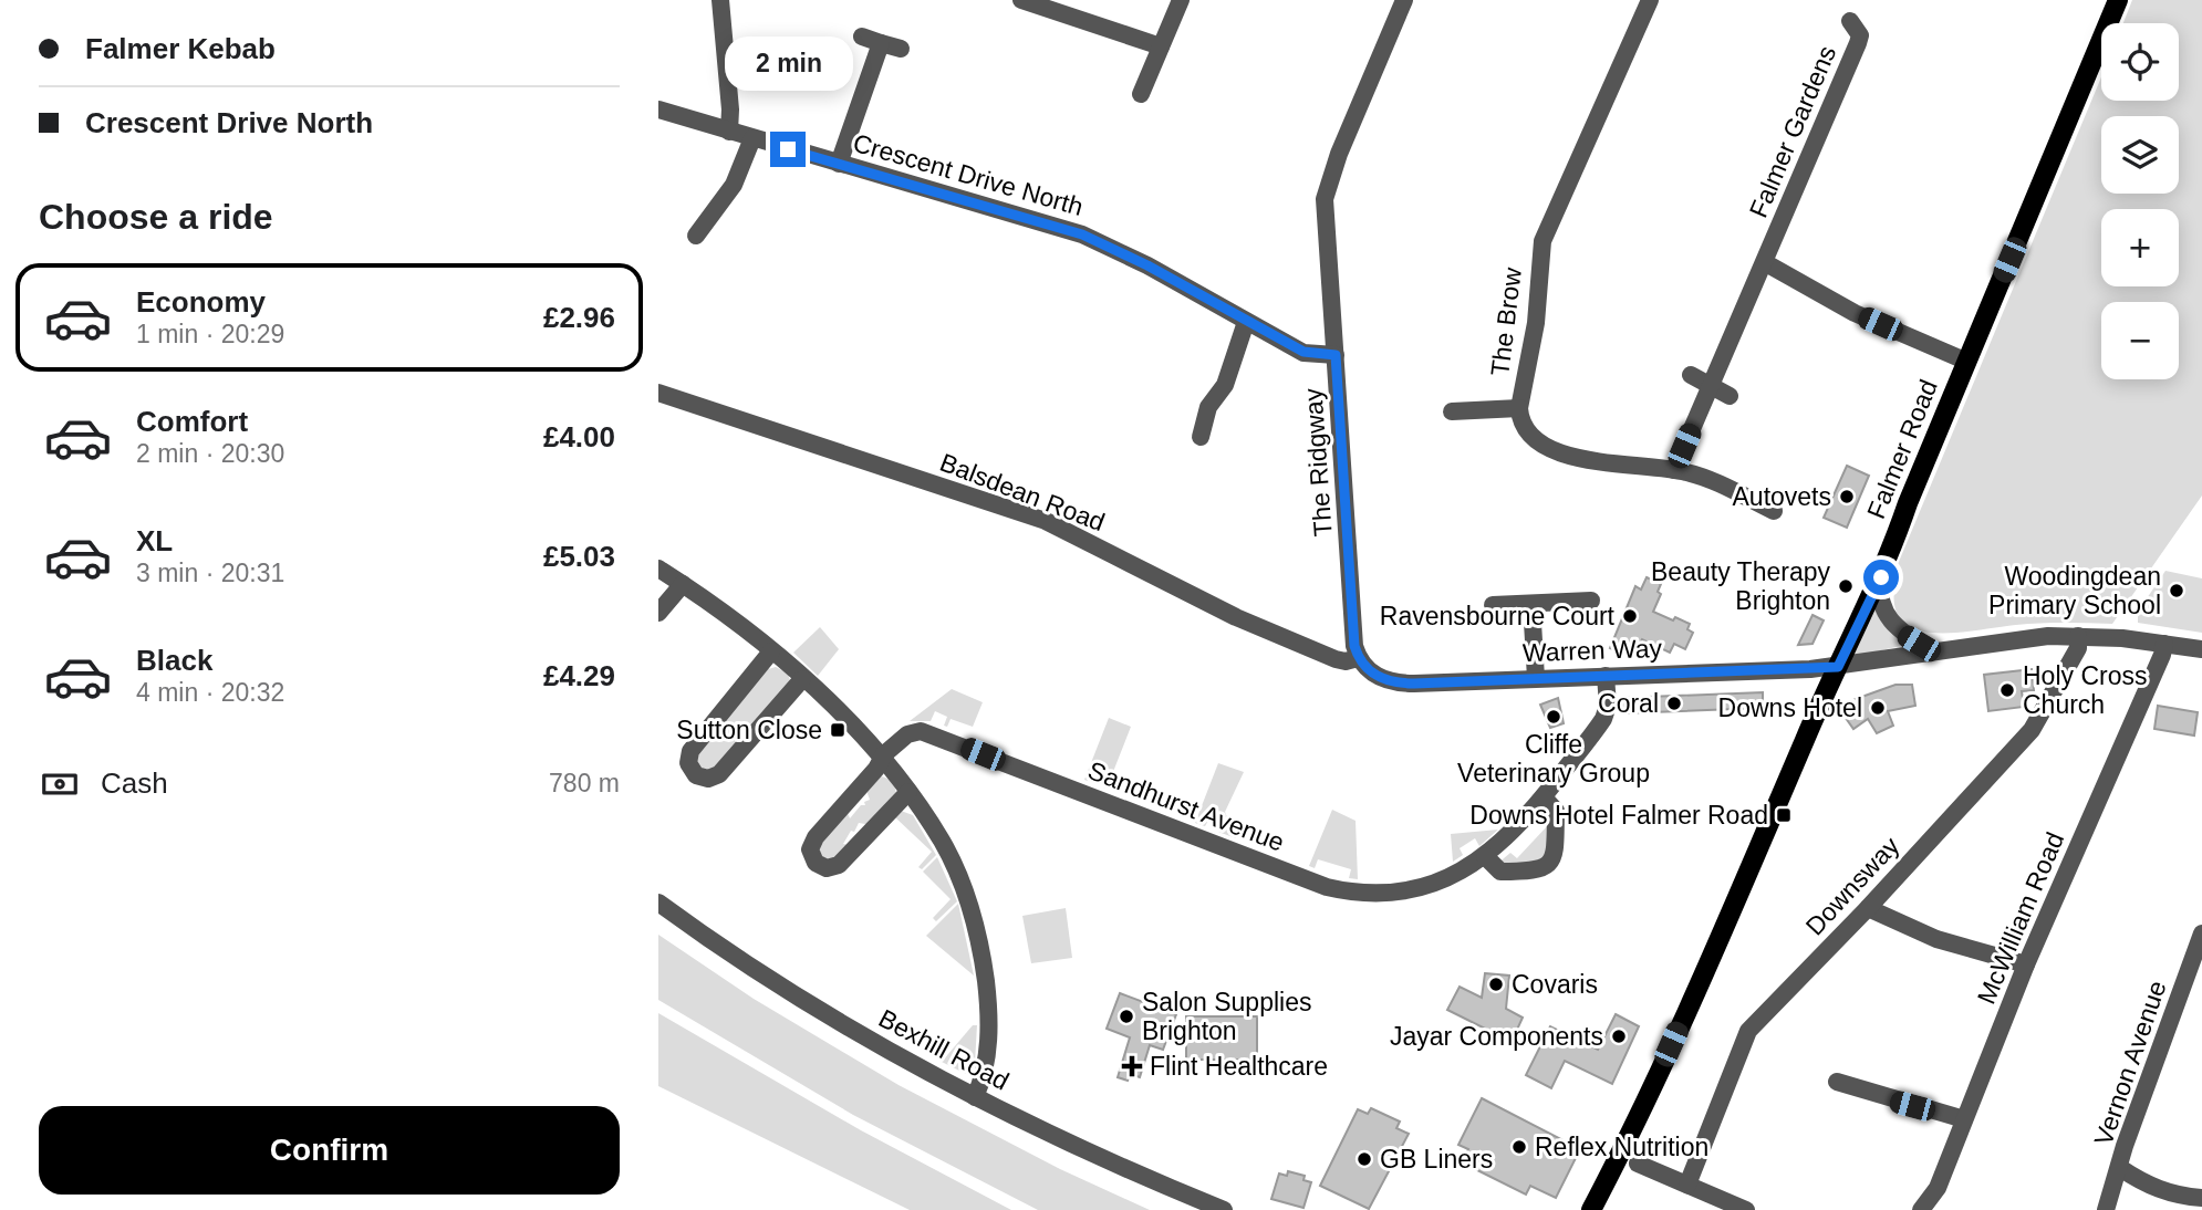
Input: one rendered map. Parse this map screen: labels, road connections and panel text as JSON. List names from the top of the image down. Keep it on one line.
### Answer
{"streets":{"main road":["Falmer Road"],"street":["Falmer Gardens","Crescent Drive North","The Brow","The Ridgway","Balsdean Road","Warren Way","Sandhurst Avenue","Downsway","McWilliam Road","Bexhill Road","Vernon Avenue"]},"crossings":[["Falmer Gardens","The Brow"],["Crescent Drive North","The Ridgway"],["Falmer Road","Warren Way"],["The Ridgway","Balsdean Road"],["The Ridgway","Warren Way"],["Balsdean Road","Warren Way"],["Warren Way","Sandhurst Avenue"],["Warren Way","Downsway"],["Warren Way","McWilliam Road"]],"places":{"other":["Autovets","Beauty Therapy Brighton","Woodingdean Primary School","Ravensbourne Court","Holy Cross Church","Coral","Downs Hotel","Cliffe Veterinary Group","Covaris","Salon Supplies Brighton","Jayar Components","Reflex Nutrition","GB Liners"],"transit":["Sutton Close","Downs Hotel Falmer Road"],"health":["Flint Healthcare"]},"page":{"banner":["Falmer Kebab","Crescent Drive North"],"map_buttons":["+","−"],"bubble":"2 min","heading":"Choose a ride","list":[{"name":"Economy","note":"1 min · 20:29","value":"£2.96"},{"name":"Comfort","note":"2 min · 20:30","value":"£4.00"},{"name":"XL","note":"3 min · 20:31","value":"£5.03"},{"name":"Black","note":"4 min · 20:32","value":"£4.29"}],"pay":["Cash","780 m"],"buttons":"Confirm"}}
